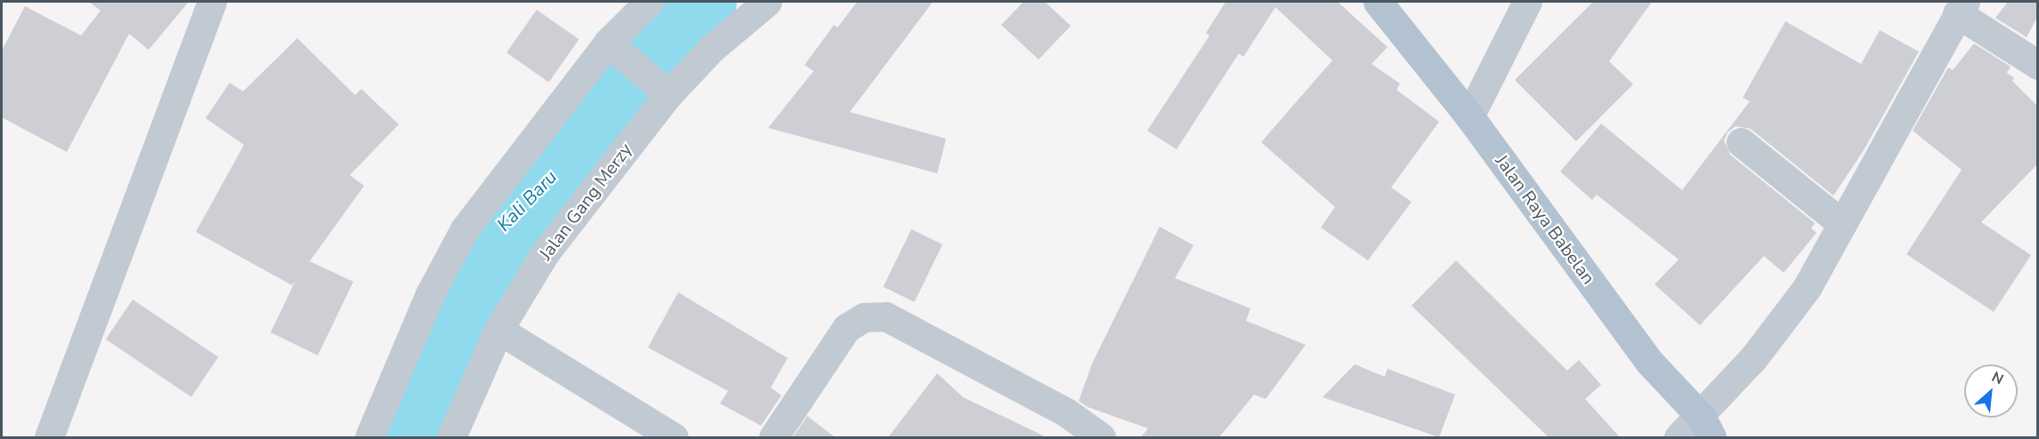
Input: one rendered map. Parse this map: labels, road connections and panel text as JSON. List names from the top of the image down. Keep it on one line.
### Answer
{"streets":{"main road":["Jalan Raya Babelan"],"street":["Jalan Gang Merzy"]},"water":["Kali Baru"],"north":"top right"}
